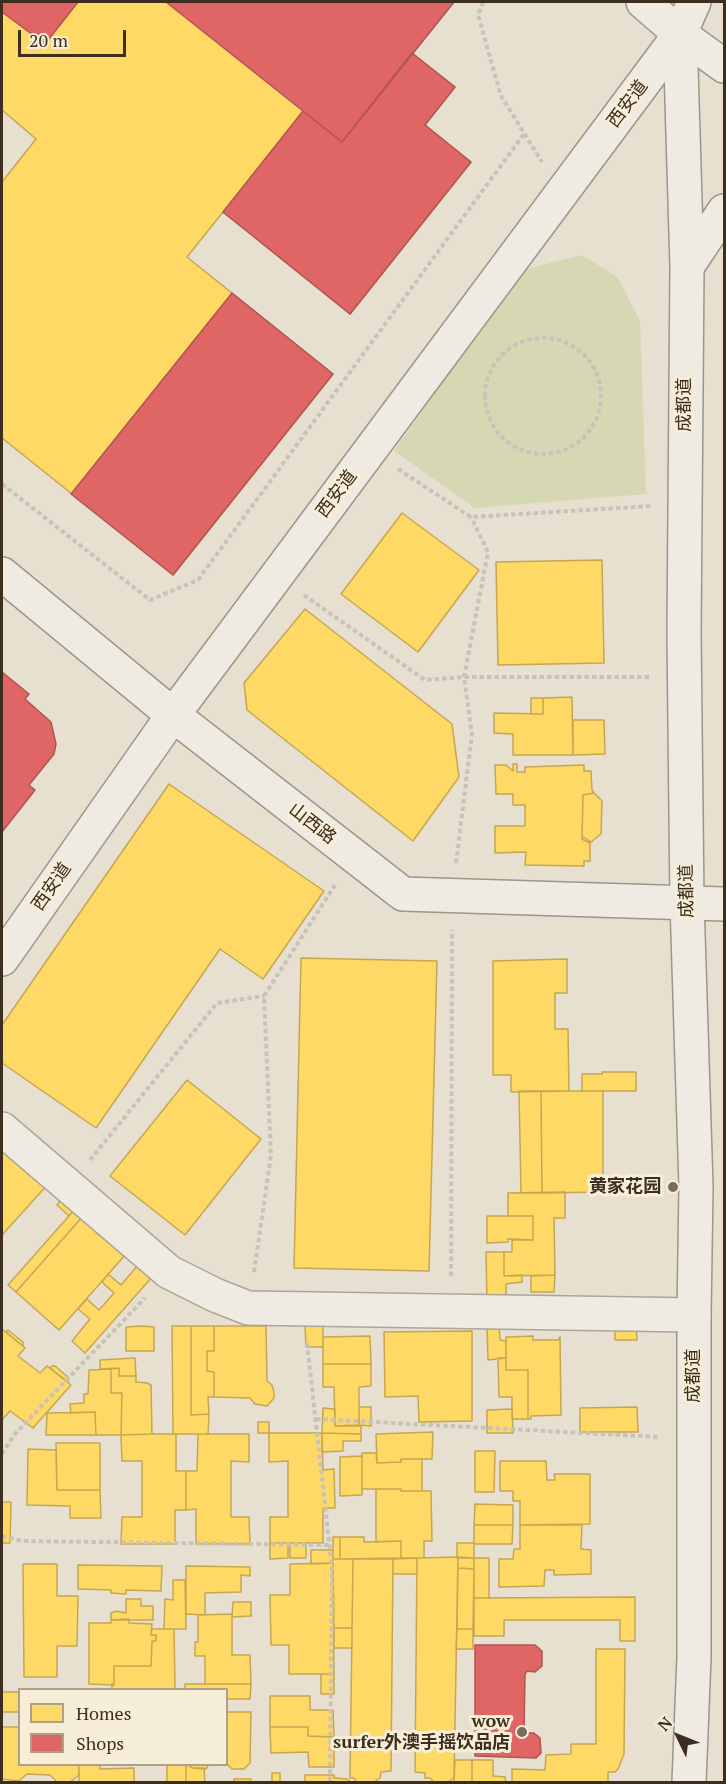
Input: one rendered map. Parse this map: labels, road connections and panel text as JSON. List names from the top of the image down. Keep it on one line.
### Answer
{"streets":{"street":["西安道","成都道","山西路"]},"crossings":[["西安道","成都道"],["西安道","山西路"],["成都道","山西路"]],"places":["黄家花园","wow surfer外澳手摇饮品店"],"legend":["Homes","Shops"],"scale_bar":"20 m","north":"top left"}
